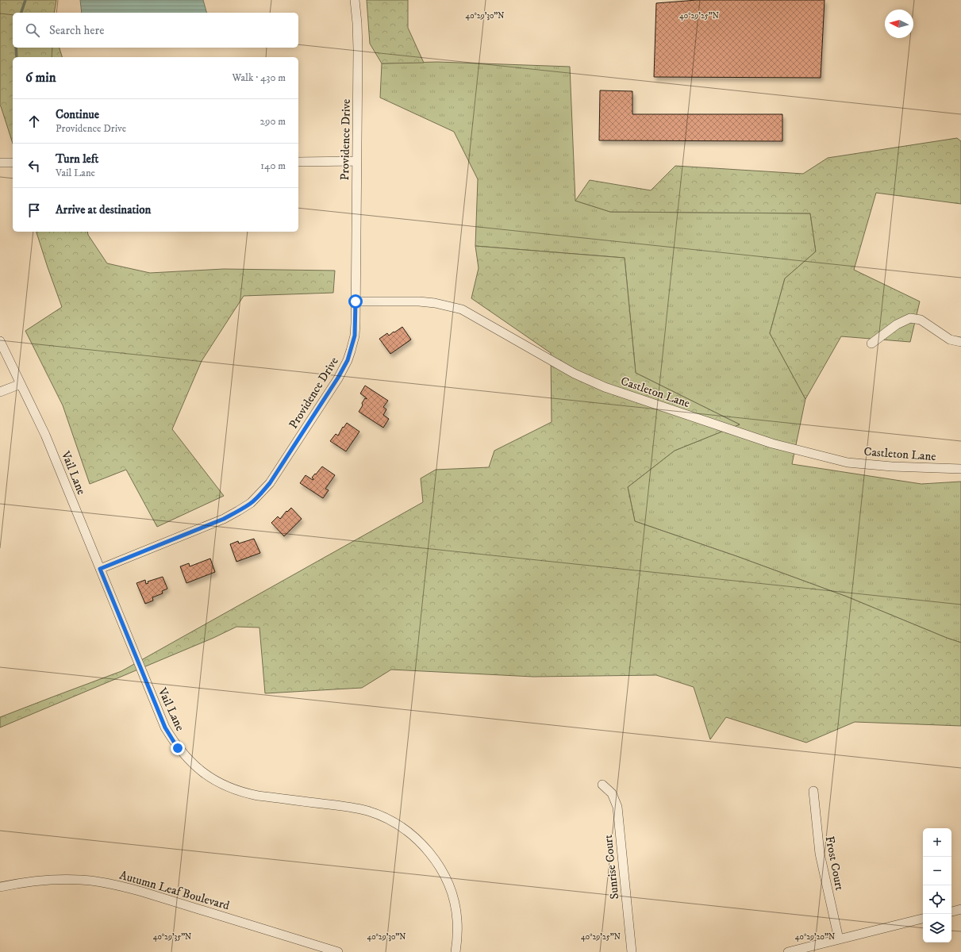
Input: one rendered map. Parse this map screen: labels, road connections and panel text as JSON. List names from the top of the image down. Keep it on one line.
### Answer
{"streets":{"street":["Providence Drive","Castleton Lane","Vail Lane","Frost Court","Sunrise Court","Autumn Leaf Boulevard"]},"crossings":[["Providence Drive","Castleton Lane"],["Providence Drive","Vail Lane"]],"north":"left","page":{"search":"Search here","heading":["6 min","Walk · 430 m"],"list":[["Continue","Providence Drive","290 m"],["Turn left","Vail Lane","140 m"],"Arrive at destination"],"map_buttons":["+","−"]},"coordinates":["40°29'30\"N","40°29'25\"N","40°29'35\"N","40°29'20\"N"]}
